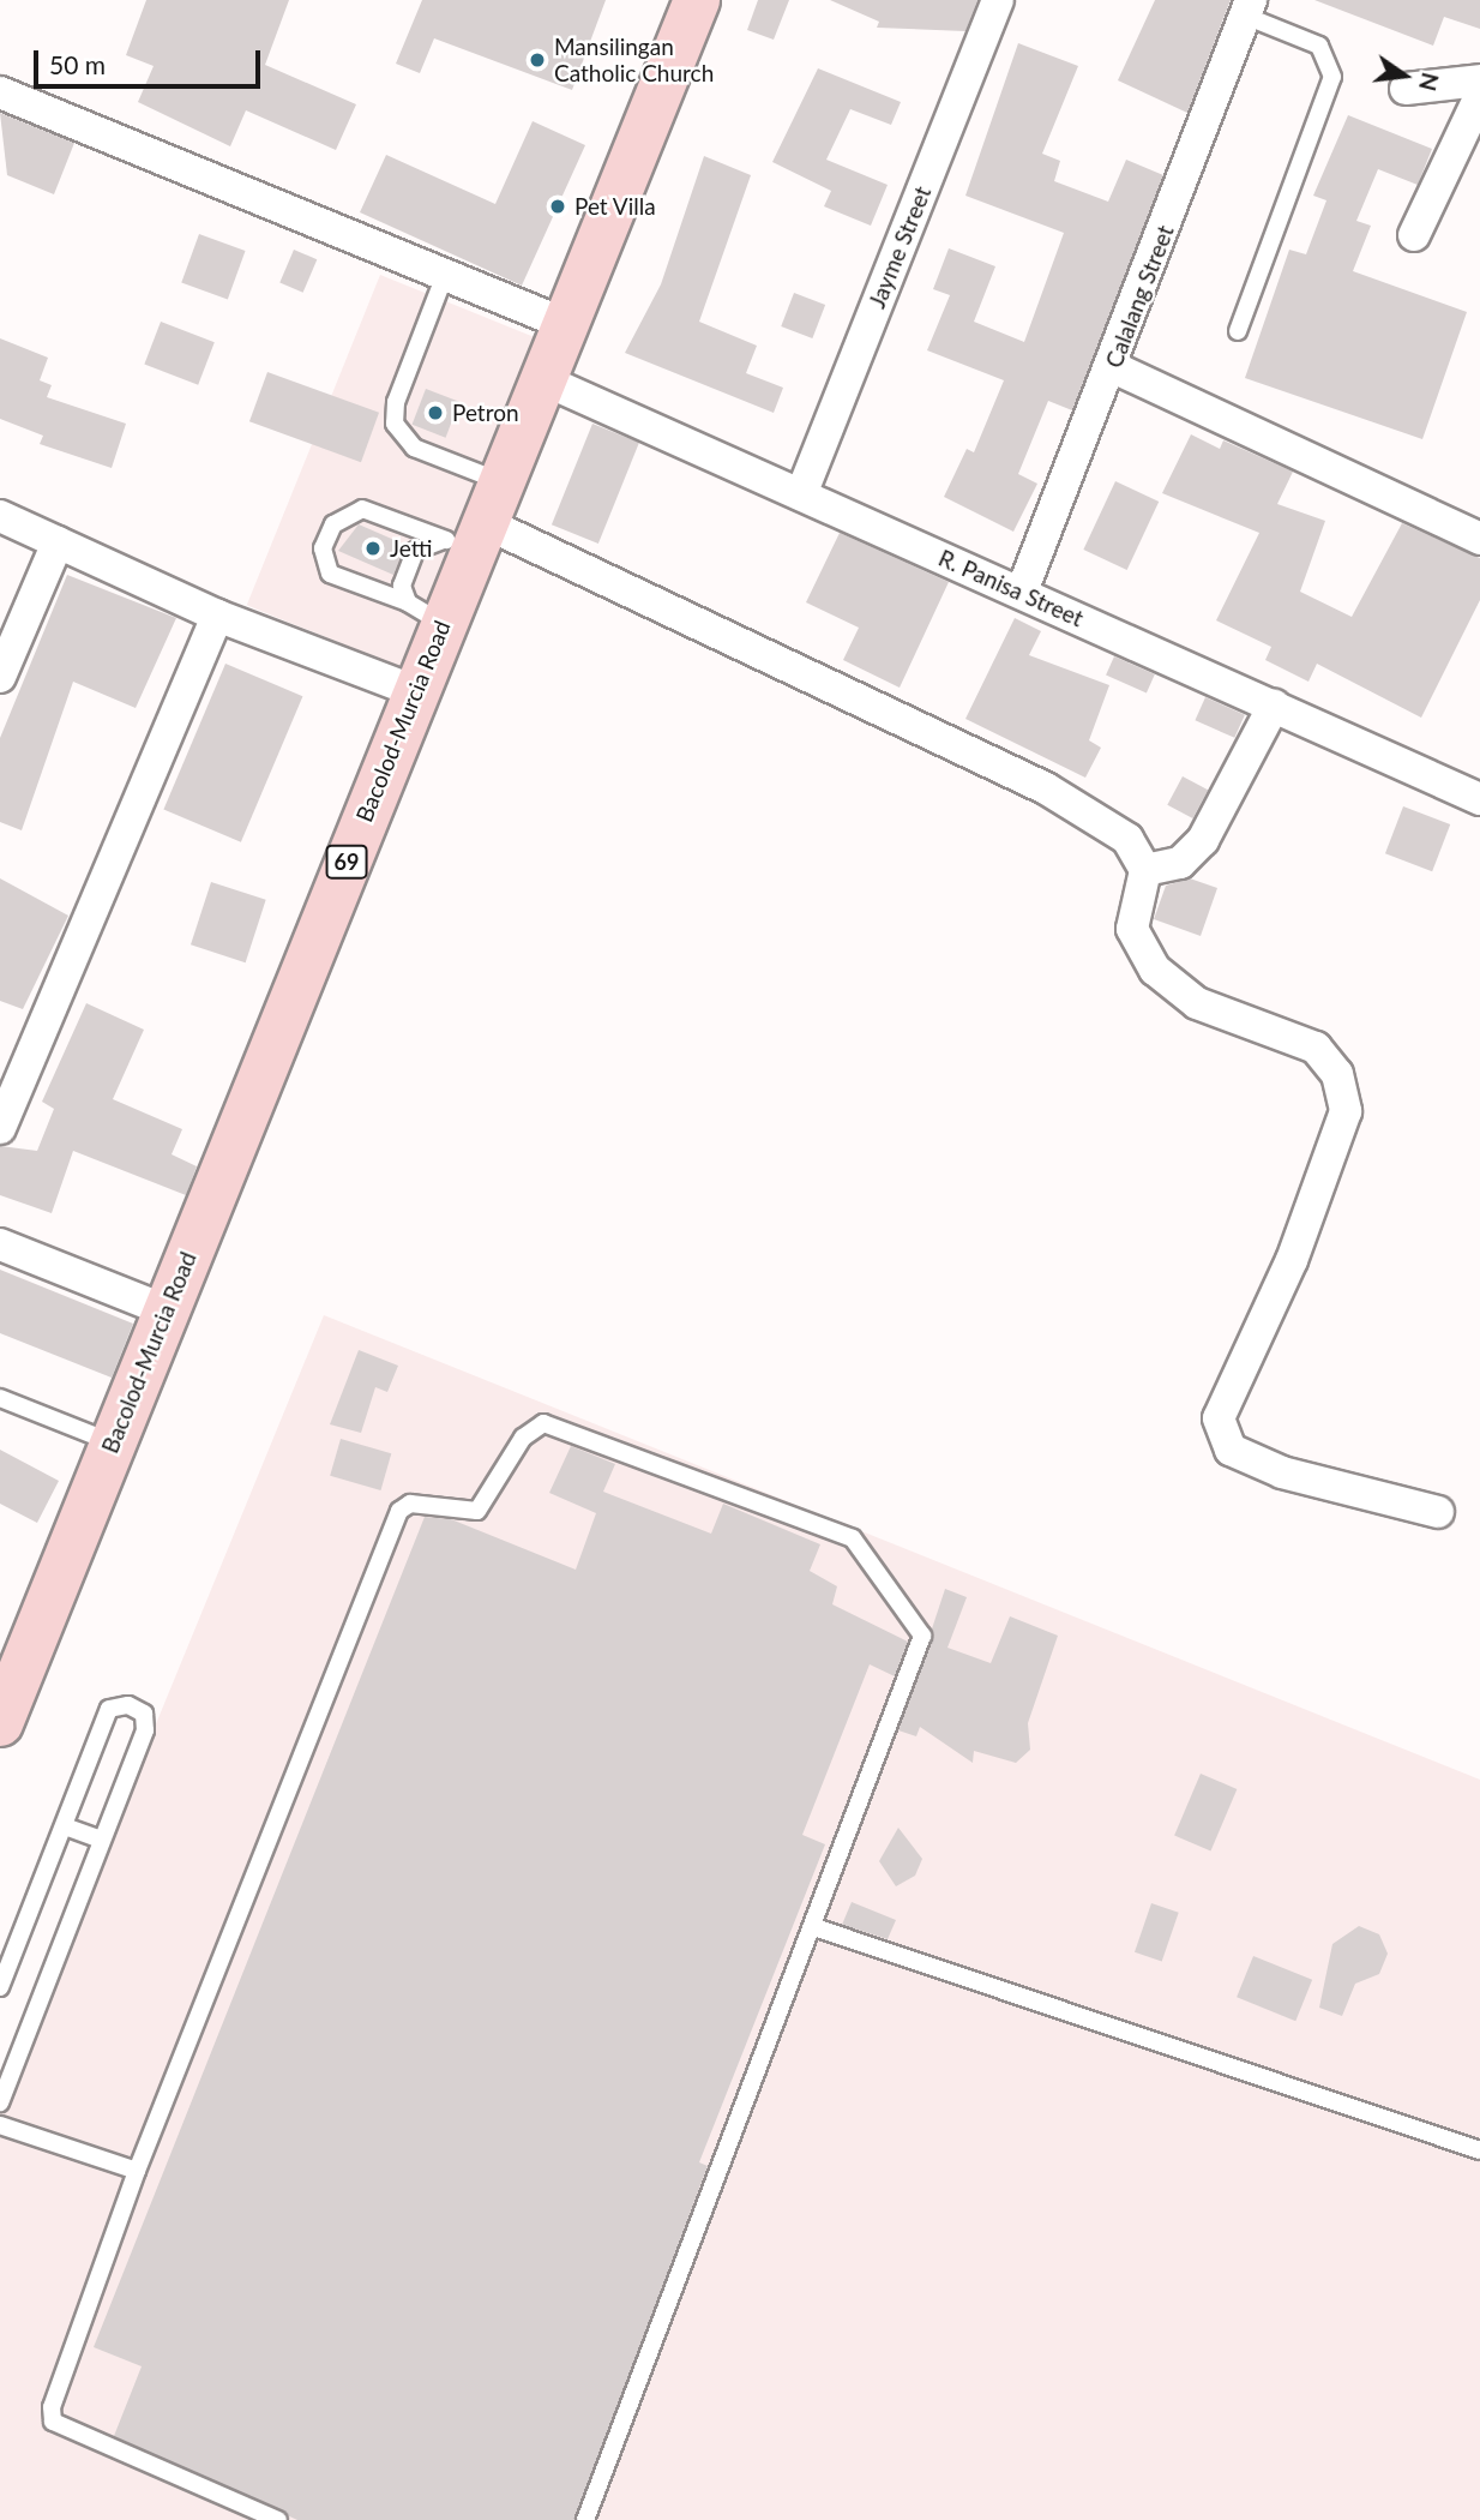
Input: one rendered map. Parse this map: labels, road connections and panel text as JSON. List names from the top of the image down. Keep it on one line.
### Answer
{"streets":{"main road":["Bacolod-Murcia Road","69"],"street":["Jayme Street","Calalang Street","R. Panisa Street"]},"crossings":[["Jayme Street","R. Panisa Street"],["Calalang Street","R. Panisa Street"],["R. Panisa Street","Bacolod-Murcia Road"]],"places":["Mansilingan Catholic Church","Pet Villa","Petron","Jetti"],"scale_bar":"50 m","north":"right"}
